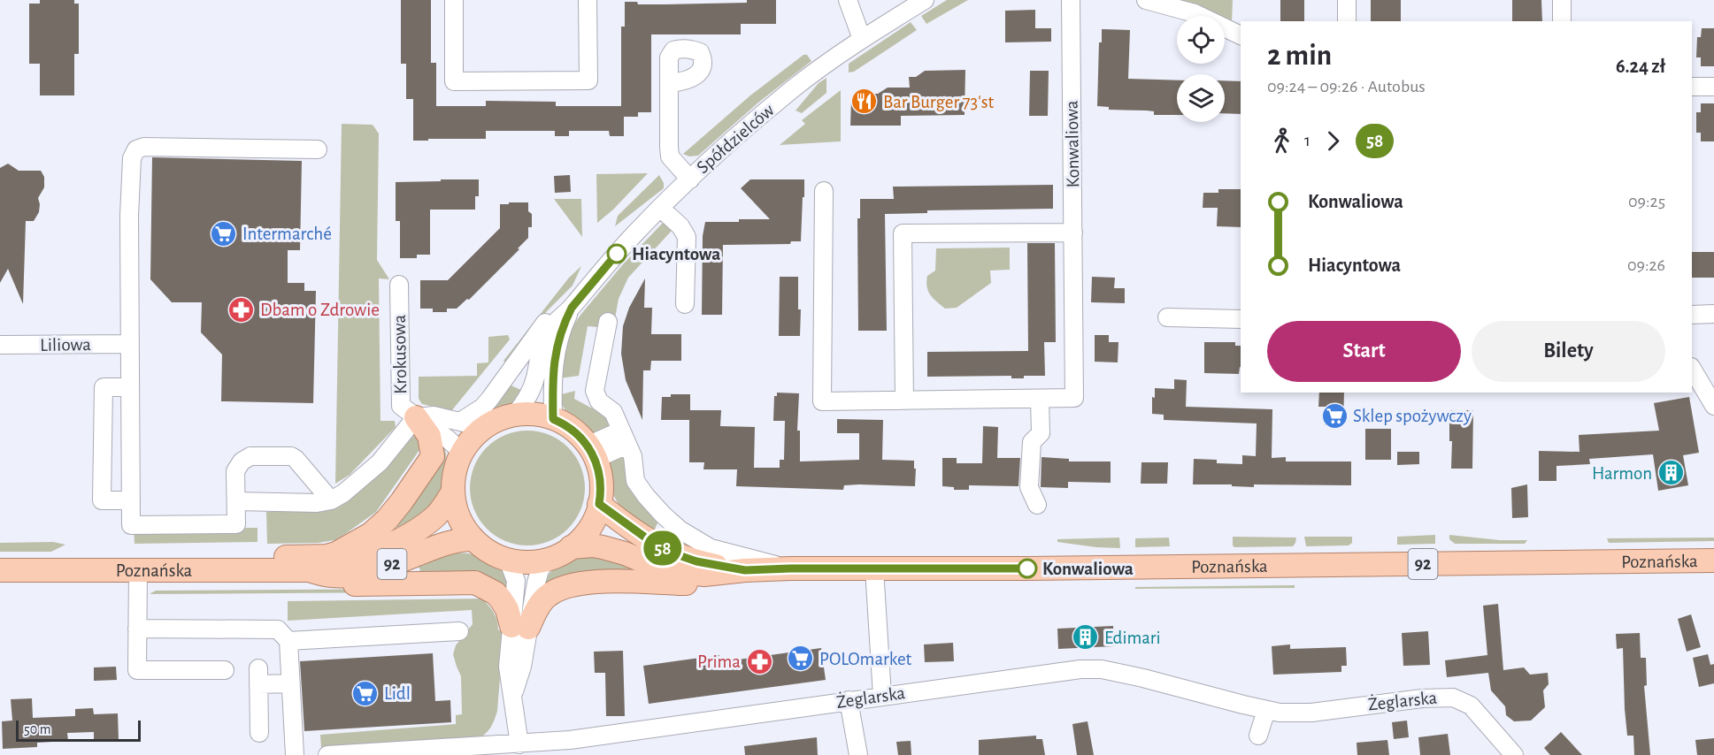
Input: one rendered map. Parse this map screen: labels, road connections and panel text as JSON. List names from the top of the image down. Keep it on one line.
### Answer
{"streets":{"main road":["Poznańska","92"],"street":["Spółdzielców","Konwaliowa","Liliowa","Krokusowa","Żeglarska"]},"crossings":[["Spółdzielców","Krokusowa"],["Spółdzielców","Poznańska"],["Spółdzielców","92"],["Krokusowa","Poznańska"],["Krokusowa","92"],["Poznańska","92"]],"places":{"restaurant":["Bar Burger 73'st"],"supermarket":["Intermarché","Sklep spożywczy","POLOmarket","Lidl"],"other":["Hiacyntowa","Konwaliowa"],"pharmacy":["Dbam o Zdrowie","Prima"],"building":["Harmon","Edimari"]},"lines":["bus line 58"],"scale_bar":"50 m","page":{"on_map":"58","heading":["2 min","09:24 – 09:26 · Autobus","6.24 zł"],"legs":["1","58"],"list":[{"name":"Konwaliowa","value":"09:25"},{"name":"Hiacyntowa","value":"09:26"}],"buttons":["Start","Bilety"],"scale":"50 m"}}
